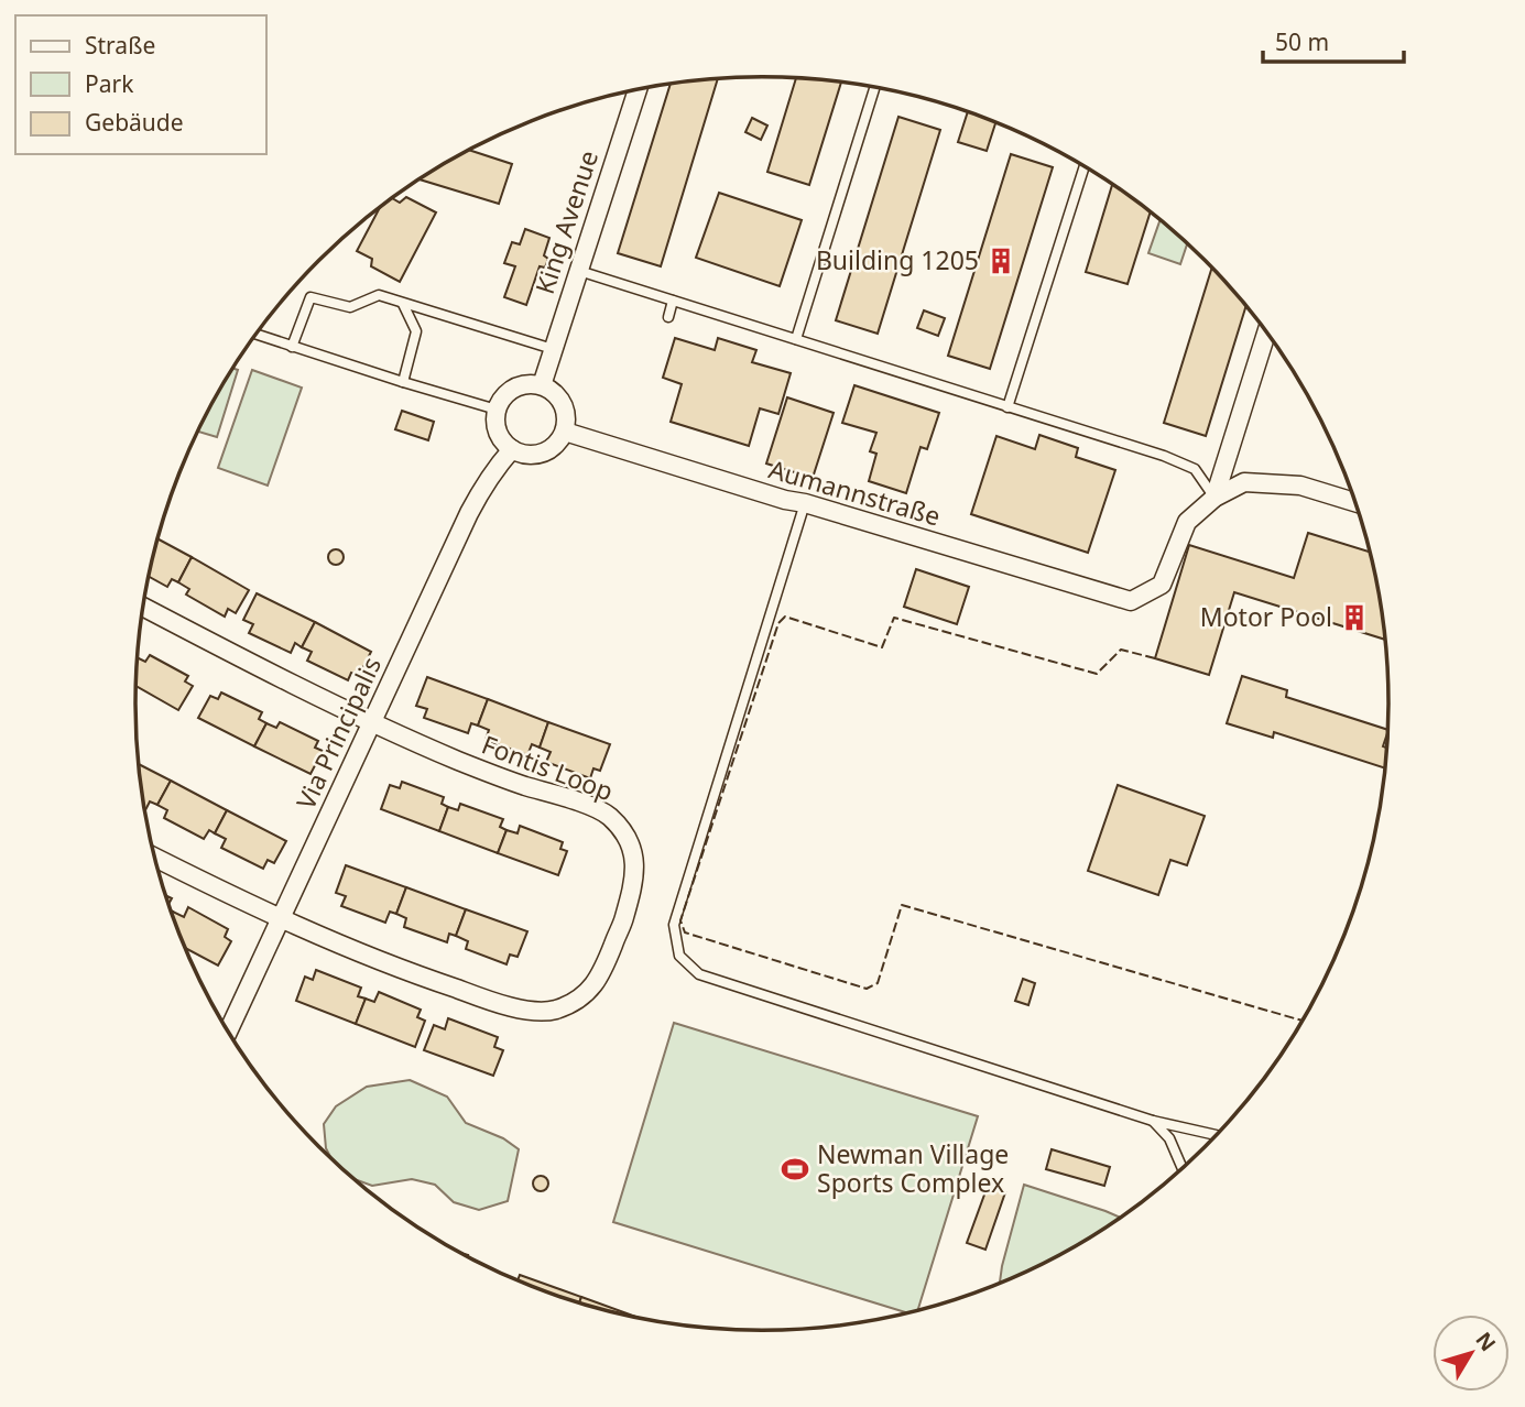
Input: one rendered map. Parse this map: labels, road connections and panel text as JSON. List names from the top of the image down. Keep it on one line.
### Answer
{"streets":{"street":["King Avenue","Aumannstraße","Via Principalis","Fontis Loop"]},"crossings":[["King Avenue","Aumannstraße"],["King Avenue","Via Principalis"],["Aumannstraße","Via Principalis"],["Via Principalis","Fontis Loop"]],"places":{"building":["Building 1205","Motor Pool"],"sports":["Newman Village Sports Complex"]},"legend":["Straße","Park","Gebäude"],"scale_bar":"50 m","north":"top right"}
